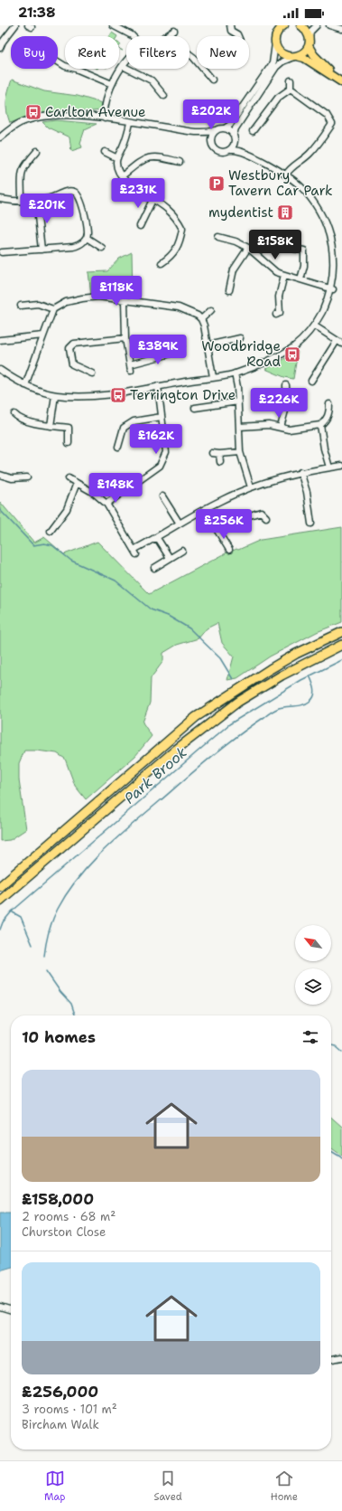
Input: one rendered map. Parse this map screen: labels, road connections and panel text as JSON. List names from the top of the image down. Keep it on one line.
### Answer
{"water":["Park Brook"],"places":{"bus stop":["Carlton Avenue","Woodbridge Road","Terrington Drive"],"parking":["Westbury Tavern Car Park"],"building":["mydentist"]},"north":"top left","page":{"status":"21:38","chip":["Buy","Rent","Filters","New"],"price":["£202K","£231K","£201K","£158K","£118K","£389K","£226K","£162K","£148K","£256K"],"heading":"10 homes","list":[{"name":"£158,000","note":"2 rooms · 68 m² · Churston Close"},{"name":"£256,000","note":"3 rooms · 101 m² · Bircham Walk"}],"tabs":["Map","Saved","Home"]}}
